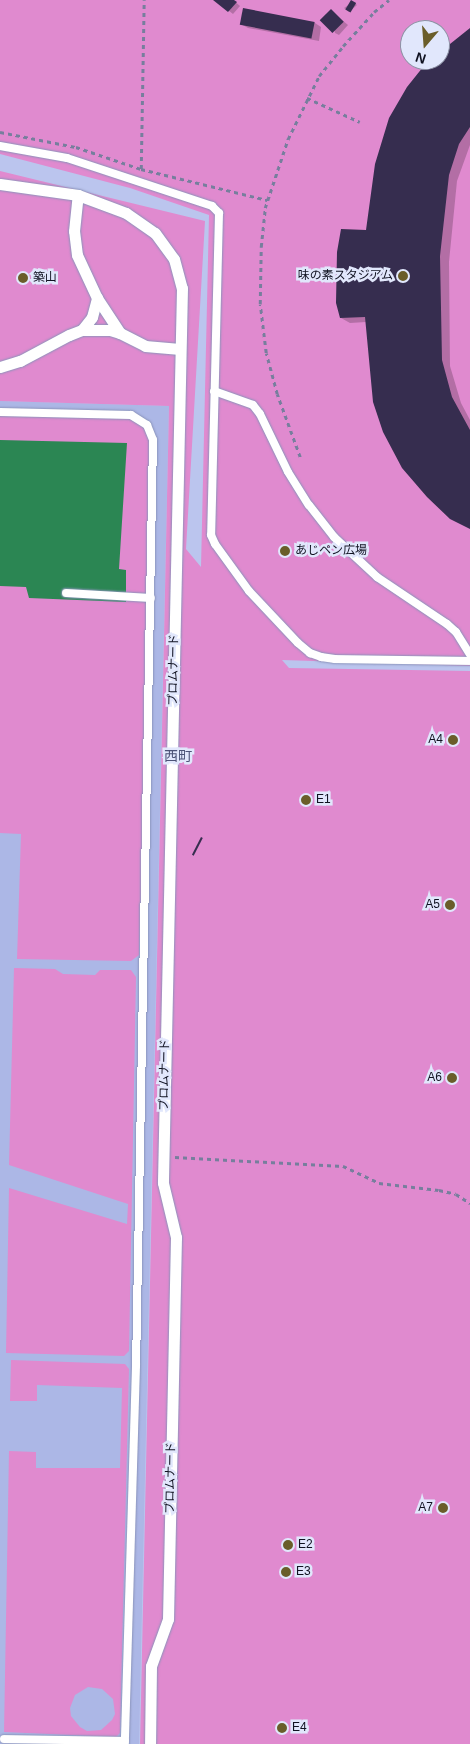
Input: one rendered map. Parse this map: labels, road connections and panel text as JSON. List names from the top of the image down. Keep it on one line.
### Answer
{"streets":{"street":["プロムナード"]},"districts":["西町"],"places":["味の素スタジアム","築山","あじペン広場","A4","E1","A5","A6","A7","E2","E3","E4"],"north":"bottom"}
